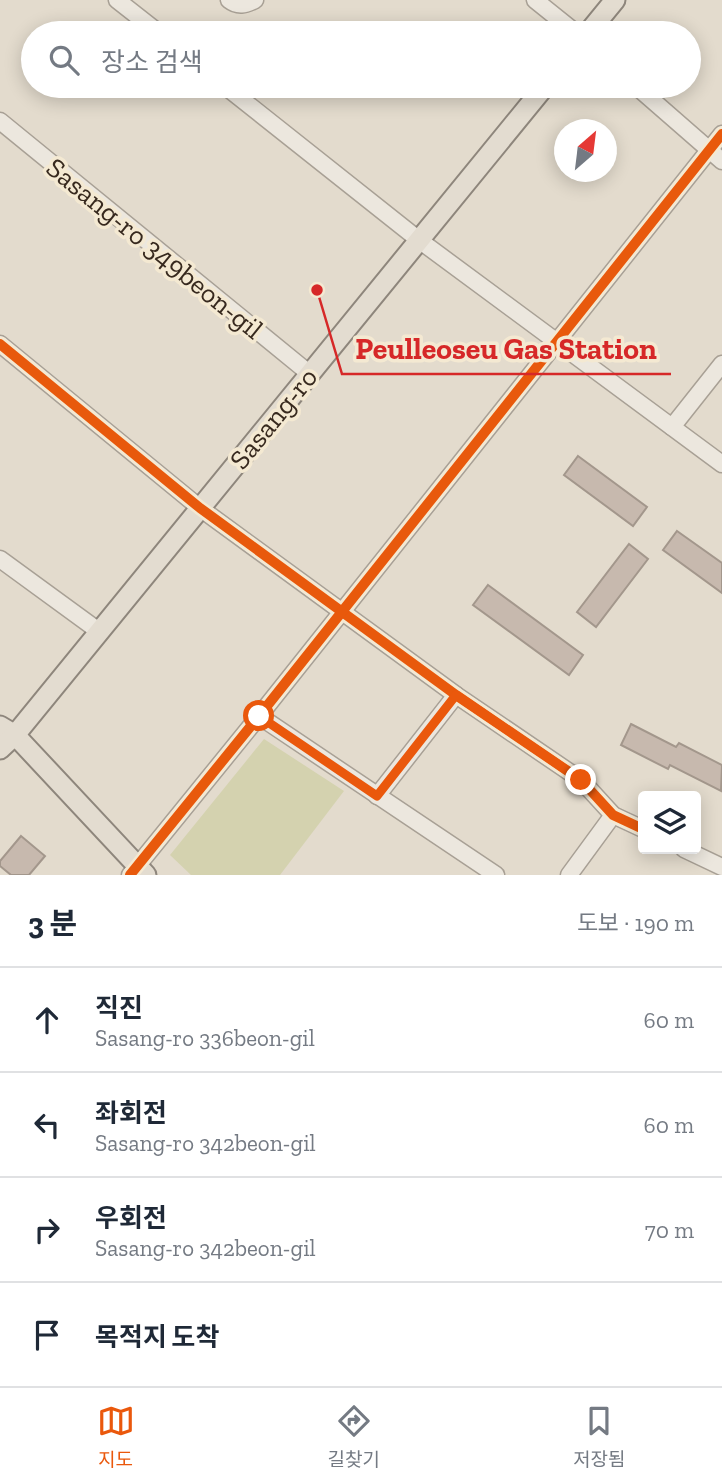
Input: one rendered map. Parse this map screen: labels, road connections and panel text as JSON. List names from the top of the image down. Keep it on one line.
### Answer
{"streets":{"main road":["Sasang-ro"],"street":["Sasang-ro 349beon-gil"]},"crossings":[["Sasang-ro 349beon-gil","Sasang-ro"]],"places":["Peulleoseu Gas Station"],"north":"top right","page":{"search":"장소 검색","heading":["3 분","도보 · 190 m"],"list":[["직진","Sasang-ro 336beon-gil","60 m"],["좌회전","Sasang-ro 342beon-gil","60 m"],["우회전","Sasang-ro 342beon-gil","70 m"],"목적지 도착"],"nav":["지도","길찾기","저장됨"]}}
